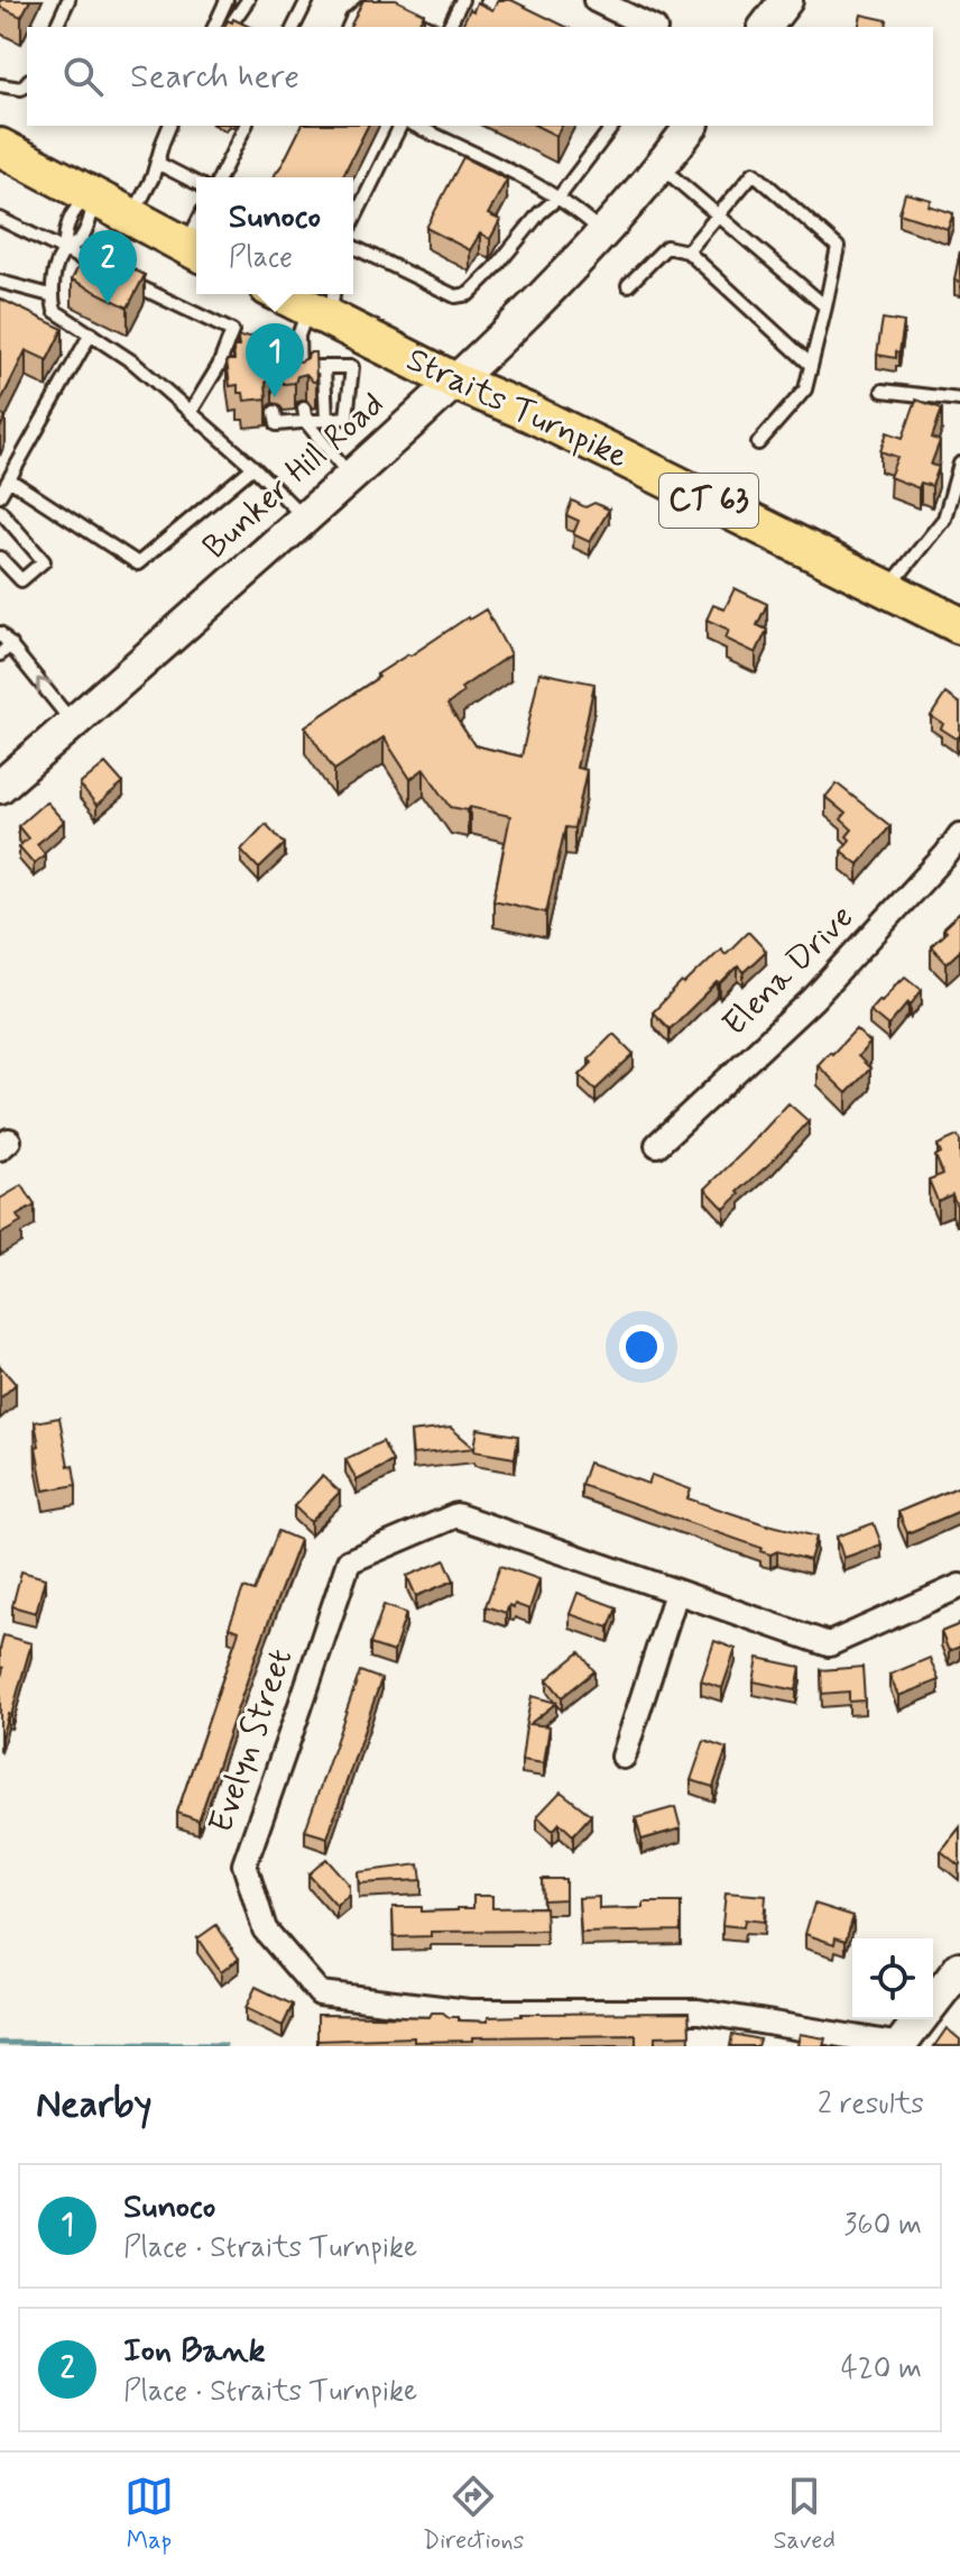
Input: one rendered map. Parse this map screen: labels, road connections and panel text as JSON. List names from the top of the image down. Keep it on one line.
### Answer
{"streets":{"main road":["Straits Turnpike","Bunker Hill Road","CT 63"],"street":["Elena Drive","Evelyn Street"]},"crossings":[["Straits Turnpike","Bunker Hill Road"]],"page":{"search":"Search here","popup":["Sunoco","Place"],"pins":["2","1"],"heading":["Nearby","2 results"],"list":[{"mark":"1","name":"Sunoco","note":"Place · Straits Turnpike","value":"360 m"},{"mark":"2","name":"Ion Bank","note":"Place · Straits Turnpike","value":"420 m"}],"nav":["Map","Directions","Saved"]}}
